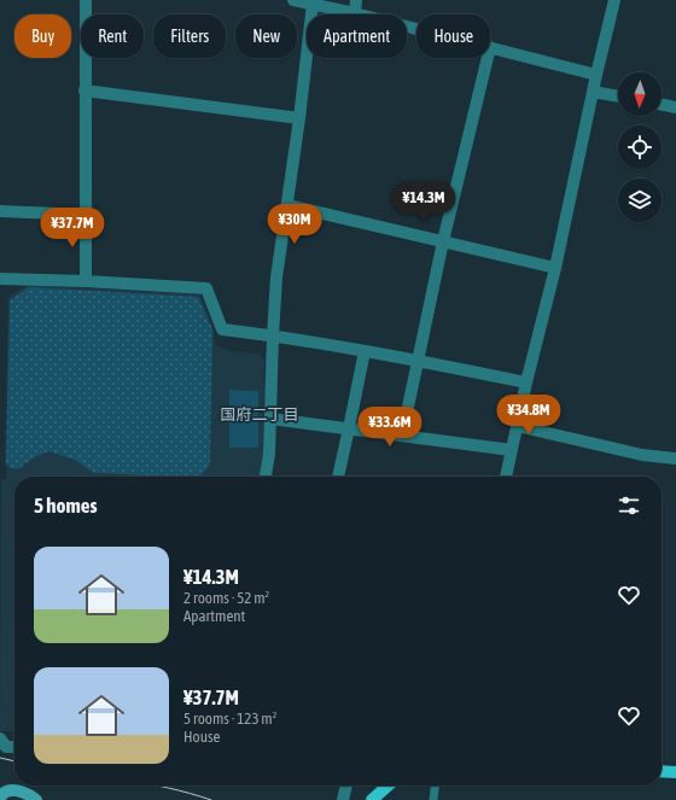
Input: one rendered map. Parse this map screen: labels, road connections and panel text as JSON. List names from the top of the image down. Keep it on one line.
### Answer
{"districts":["国府二丁目"],"north":"bottom","page":{"chip":["Buy","Rent","Filters","New","Apartment","House"],"price":["¥14.3M","¥30M","¥37.7M","¥34.8M","¥33.6M"],"heading":"5 homes","list":[{"name":"¥14.3M","note":"2 rooms · 52 m² · Apartment"},{"name":"¥37.7M","note":"5 rooms · 123 m² · House"}]}}
